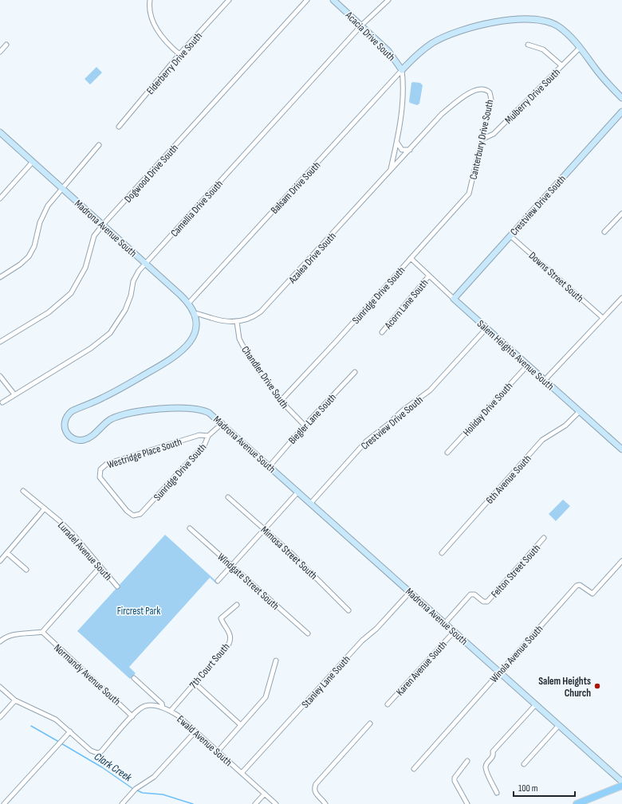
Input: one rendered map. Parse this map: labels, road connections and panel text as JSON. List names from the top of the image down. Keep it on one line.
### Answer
{"streets":{"main road":["Acacia Drive South","Crestview Drive South","Madrona Avenue South","Salem Heights Avenue South"],"street":["Elderberry Drive South","Mulberry Drive South","Canterbury Drive South","Dogwood Drive South","Balsam Drive South","Camellia Drive South","Azalea Drive South","Downs Street South","Sunridge Drive South","Acorn Lane South","Chandler Drive South","Holiday Drive South","Biegler Lane South","Westridge Place South","6th Avenue South","Luradel Avenue South","Mimosa Street South","Felton Street South","Windgate Street South","Winola Avenue South","7th Court South","Karen Avenue South","Normandy Avenue South","Stanley Lane South","Ewald Avenue South"]},"crossings":[["Acacia Drive South","Balsam Drive South"],["Acacia Drive South","Camellia Drive South"],["Acacia Drive South","Azalea Drive South"],["Mulberry Drive South","Canterbury Drive South"],["Canterbury Drive South","Azalea Drive South"],["Canterbury Drive South","Sunridge Drive South"],["Dogwood Drive South","Madrona Avenue South"],["Balsam Drive South","Madrona Avenue South"],["Crestview Drive South","Madrona Avenue South"],["Crestview Drive South","Downs Street South"],["Crestview Drive South","Salem Heights Avenue South"],["Camellia Drive South","Madrona Avenue South"],["Madrona Avenue South","Azalea Drive South"],["Madrona Avenue South","Sunridge Drive South"],["Madrona Avenue South","Biegler Lane South"],["Madrona Avenue South","Felton Street South"],["Madrona Avenue South","Winola Avenue South"],["Madrona Avenue South","Karen Avenue South"],["Madrona Avenue South","Stanley Lane South"],["Azalea Drive South","Chandler Drive South"],["Sunridge Drive South","Salem Heights Avenue South"],["Sunridge Drive South","Chandler Drive South"],["Sunridge Drive South","Westridge Place South"],["Acorn Lane South","Salem Heights Avenue South"],["Salem Heights Avenue South","Holiday Drive South"],["Salem Heights Avenue South","6th Avenue South"],["Chandler Drive South","Biegler Lane South"],["7th Court South","Ewald Avenue South"],["Stanley Lane South","Ewald Avenue South"]],"water":["Clark Creek"],"parks":["Fircrest Park"],"places":["Salem Heights Church"],"scale_bar":"100 m"}
